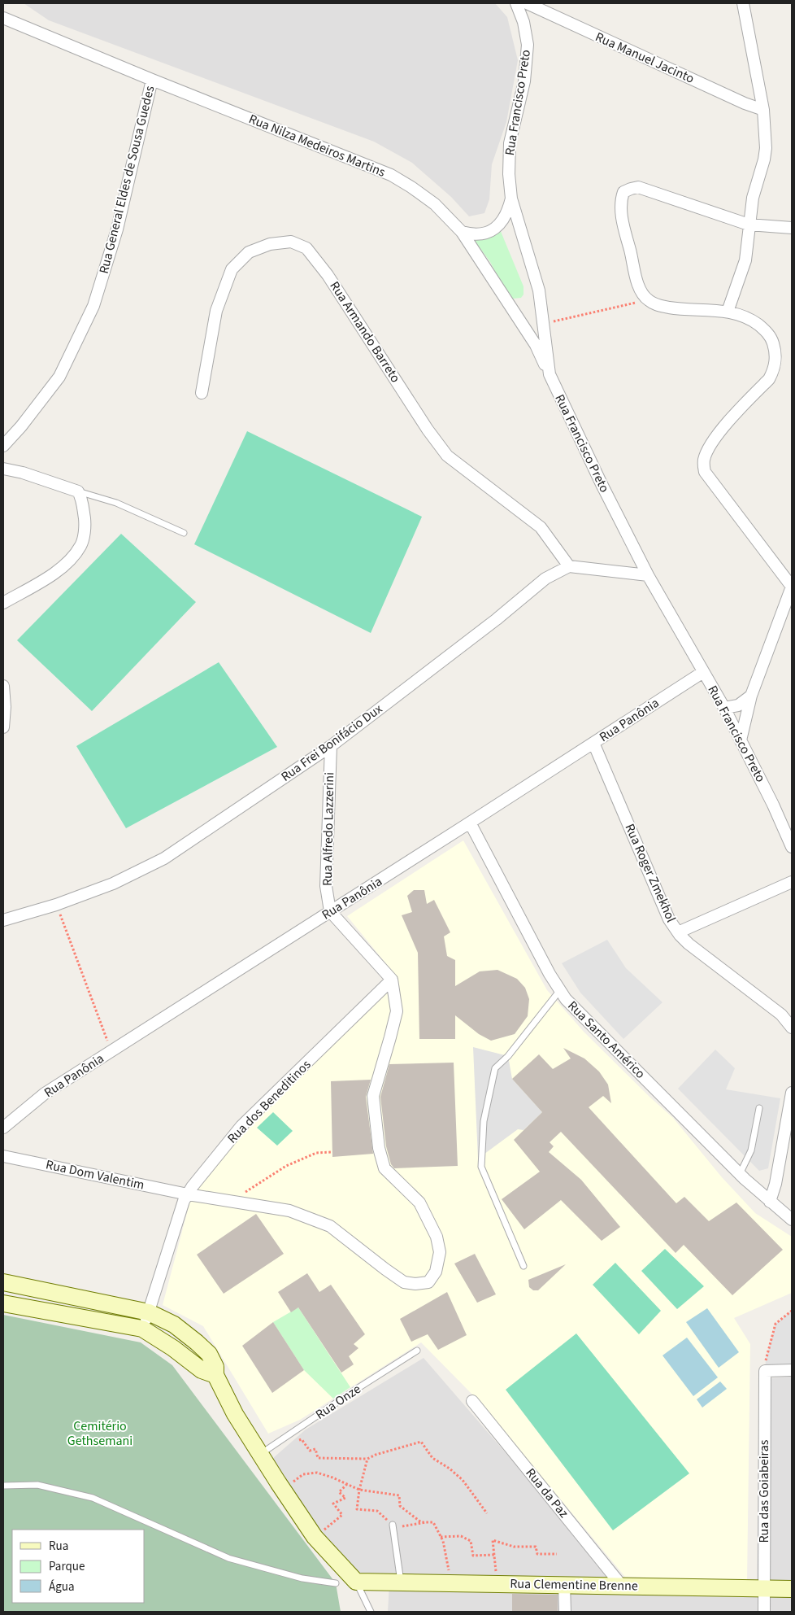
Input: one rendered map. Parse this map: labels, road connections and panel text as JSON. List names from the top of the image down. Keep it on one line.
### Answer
{"streets":{"street":["Rua Manuel Jacinto","Rua Francisco Preto","Rua Nilza Medeiros Martins","Rua General Eldes de Sousa Guedes","Rua Armando Barreto","Rua Panônia","Rua Frei Bonifácio Dux","Rua Alfredo Lazzerini","Rua Roger Zmekhol","Rua Santo Américo","Rua dos Beneditinos","Rua Dom Valentim","Rua das Goiabeiras","Rua da Paz","Rua Clementine Brenne"],"lane":["Rua Onze"]},"crossings":[["Rua Francisco Preto","Rua Nilza Medeiros Martins"],["Rua Francisco Preto","Rua Panônia"],["Rua Nilza Medeiros Martins","Rua General Eldes de Sousa Guedes"],["Rua Armando Barreto","Rua Frei Bonifácio Dux"],["Rua Panônia","Rua Alfredo Lazzerini"],["Rua Panônia","Rua Roger Zmekhol"],["Rua Panônia","Rua Santo Américo"],["Rua Frei Bonifácio Dux","Rua Alfredo Lazzerini"],["Rua dos Beneditinos","Rua Dom Valentim"],["Rua das Goiabeiras","Rua Clementine Brenne"],["Rua da Paz","Rua Clementine Brenne"]],"parks":["Cemitério Gethsemani"],"legend":["Rua","Parque","Água"]}
